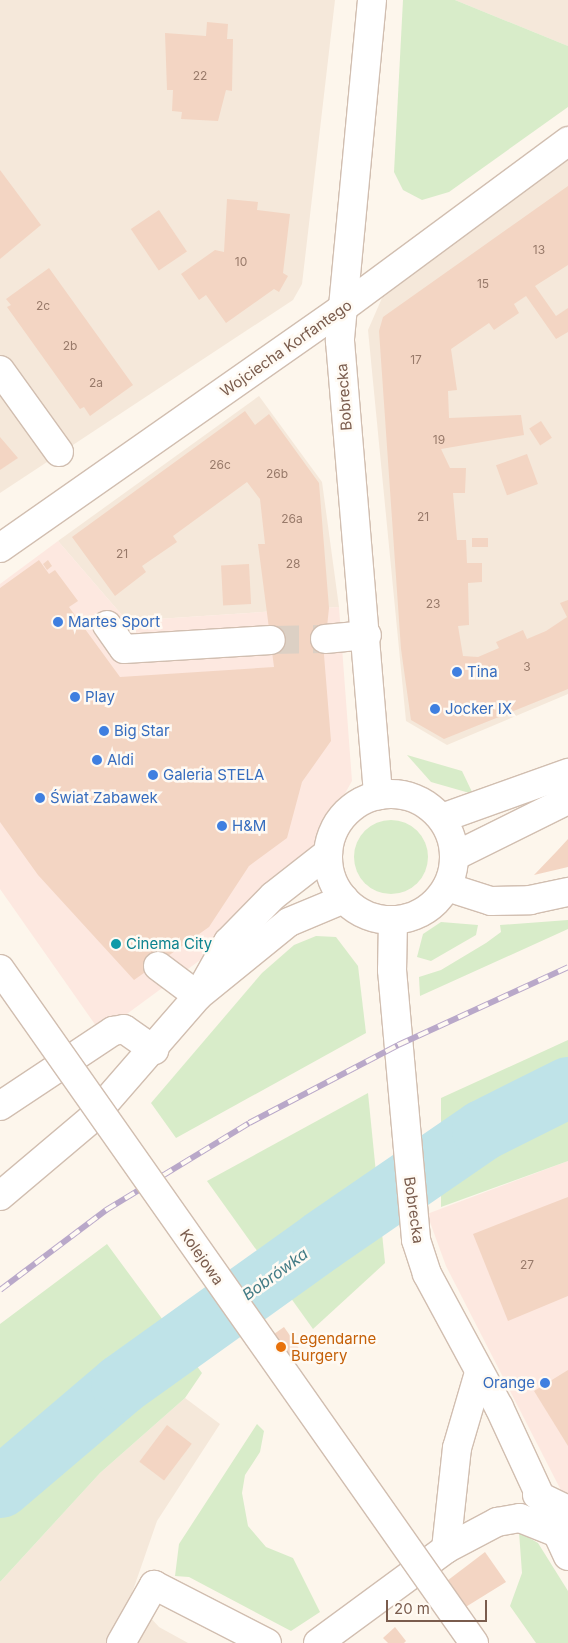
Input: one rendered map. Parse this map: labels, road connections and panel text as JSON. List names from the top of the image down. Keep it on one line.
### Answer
{"streets":{"street":["Wojciecha Korfantego","Bobrecka","Kolejowa"]},"crossings":[["Wojciecha Korfantego","Bobrecka"]],"water":["Bobrówka"],"places":["Martes Sport","Tina","Play","Jocker IX","Big Star","Aldi","Galeria STELA","Świat Zabawek","H&M","Cinema City","Legendarne Burgery","Orange"],"house_numbers":["22","13","10","15","2c","2b","17","2a","19","26c","26b","21","26a","21","28","23","3","27"],"scale_bar":"20 m"}
